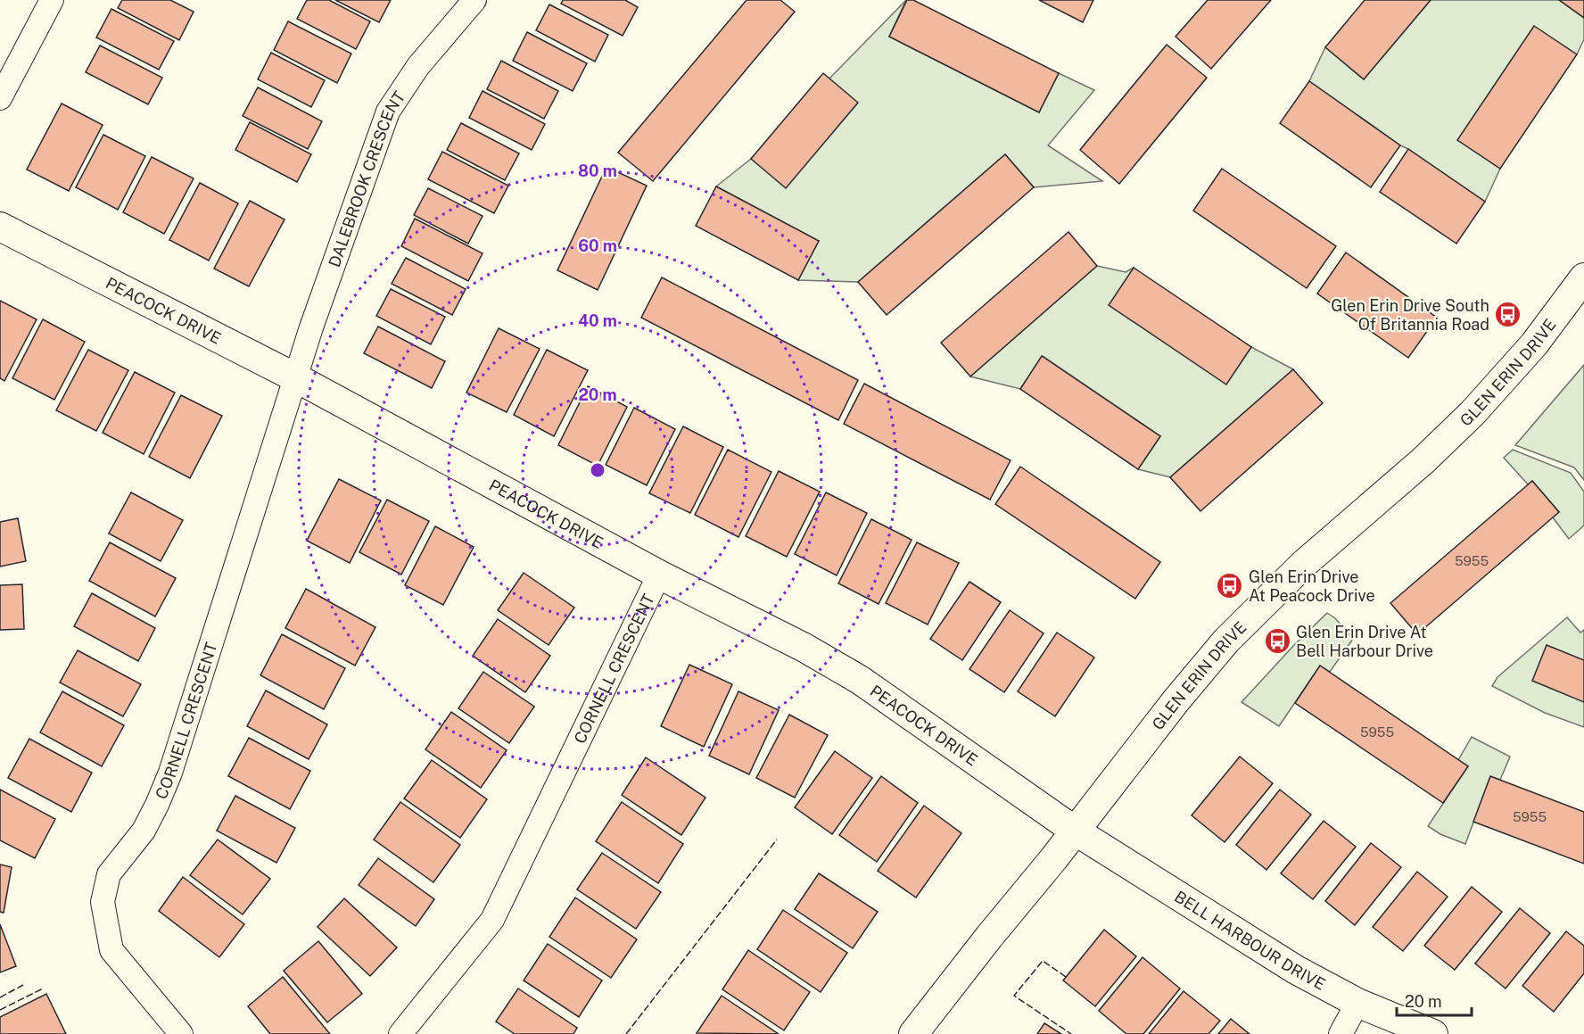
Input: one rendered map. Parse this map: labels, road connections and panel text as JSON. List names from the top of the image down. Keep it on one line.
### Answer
{"streets":{"street":["DALEBROOK CRESCENT","PEACOCK DRIVE","GLEN ERIN DRIVE","CORNELL CRESCENT","BELL HARBOUR DRIVE"]},"crossings":[["DALEBROOK CRESCENT","PEACOCK DRIVE"],["DALEBROOK CRESCENT","CORNELL CRESCENT"],["PEACOCK DRIVE","GLEN ERIN DRIVE"],["PEACOCK DRIVE","CORNELL CRESCENT"],["PEACOCK DRIVE","BELL HARBOUR DRIVE"],["GLEN ERIN DRIVE","BELL HARBOUR DRIVE"]],"places":{"bus stop":["Glen Erin Drive South Of Britannia Road","Glen Erin Drive At Peacock Drive","Glen Erin Drive At Bell Harbour Drive"]},"house_numbers":["5955","5955","5955"],"scale_bar":"20 m","rings":["80 m","60 m","40 m","20 m"]}
